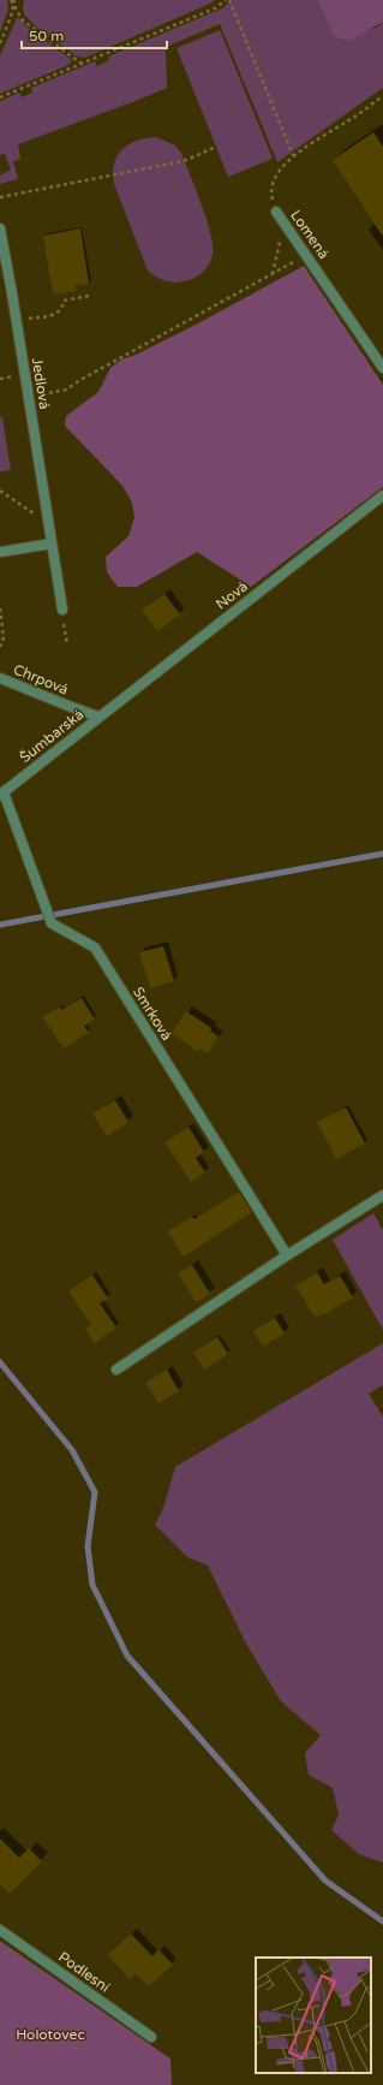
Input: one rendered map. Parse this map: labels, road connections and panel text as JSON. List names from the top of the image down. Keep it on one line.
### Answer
{"streets":{"street":["Lomená","Jedlová","Nová","Chrpová","Šumbarská","Smrková","Podlesní"]},"crossings":[["Nová","Chrpová"],["Nová","Šumbarská"],["Chrpová","Šumbarská"],["Šumbarská","Smrková"]],"parks":["Holotovec"],"scale_bar":"50 m"}
